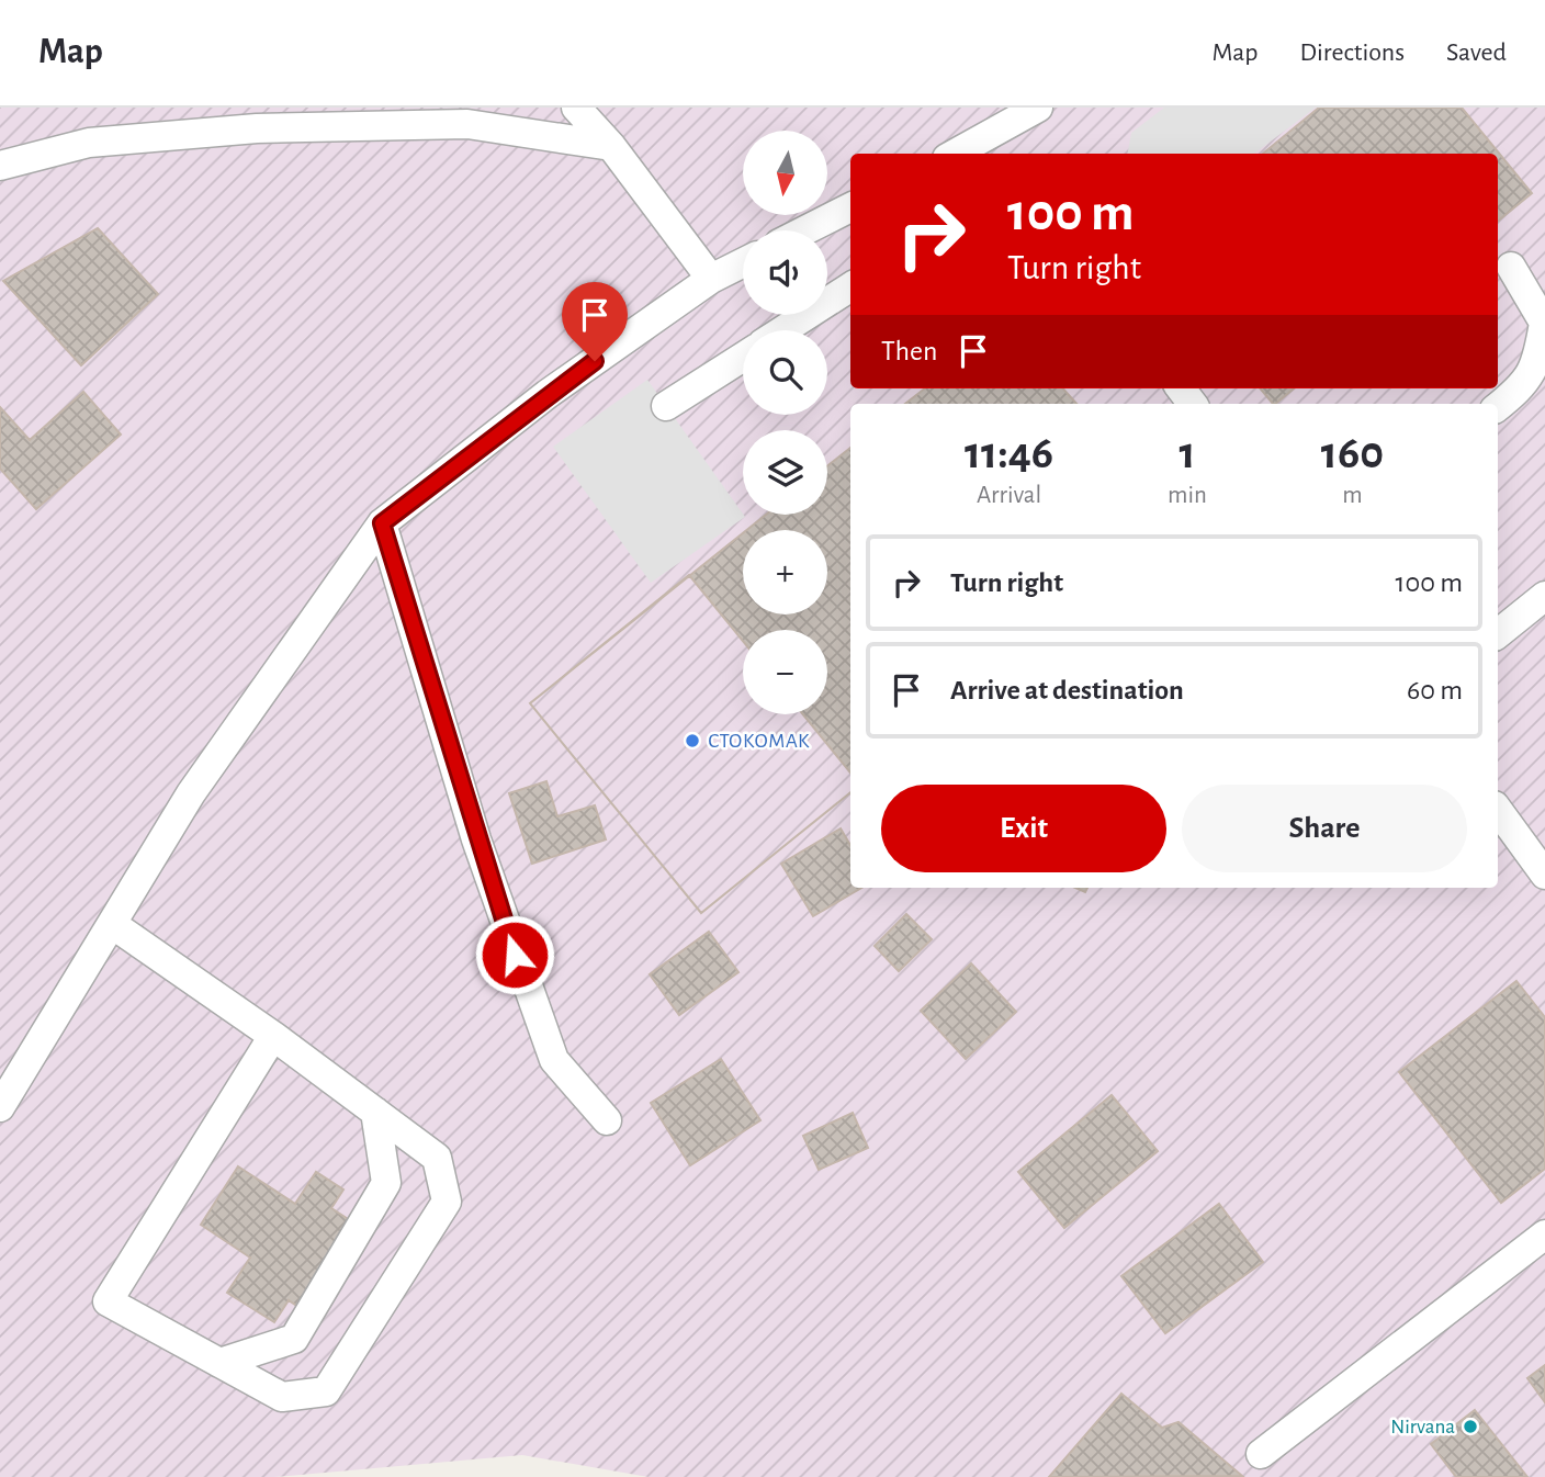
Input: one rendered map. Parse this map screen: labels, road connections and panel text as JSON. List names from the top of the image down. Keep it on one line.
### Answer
{"places":["СТОКОМАК","Nirvana"],"north":"bottom","page":{"header":"Map","nav":["Map","Directions","Saved"],"map_buttons":["+","−"],"turn":["100 m","Turn right"],"then":"Then","eta":["11:46","Arrival","1","min","160","m"],"list":[{"name":"Turn right","value":"100 m"},{"name":"Arrive at destination","value":"60 m"}],"buttons":["Exit","Share"]}}
